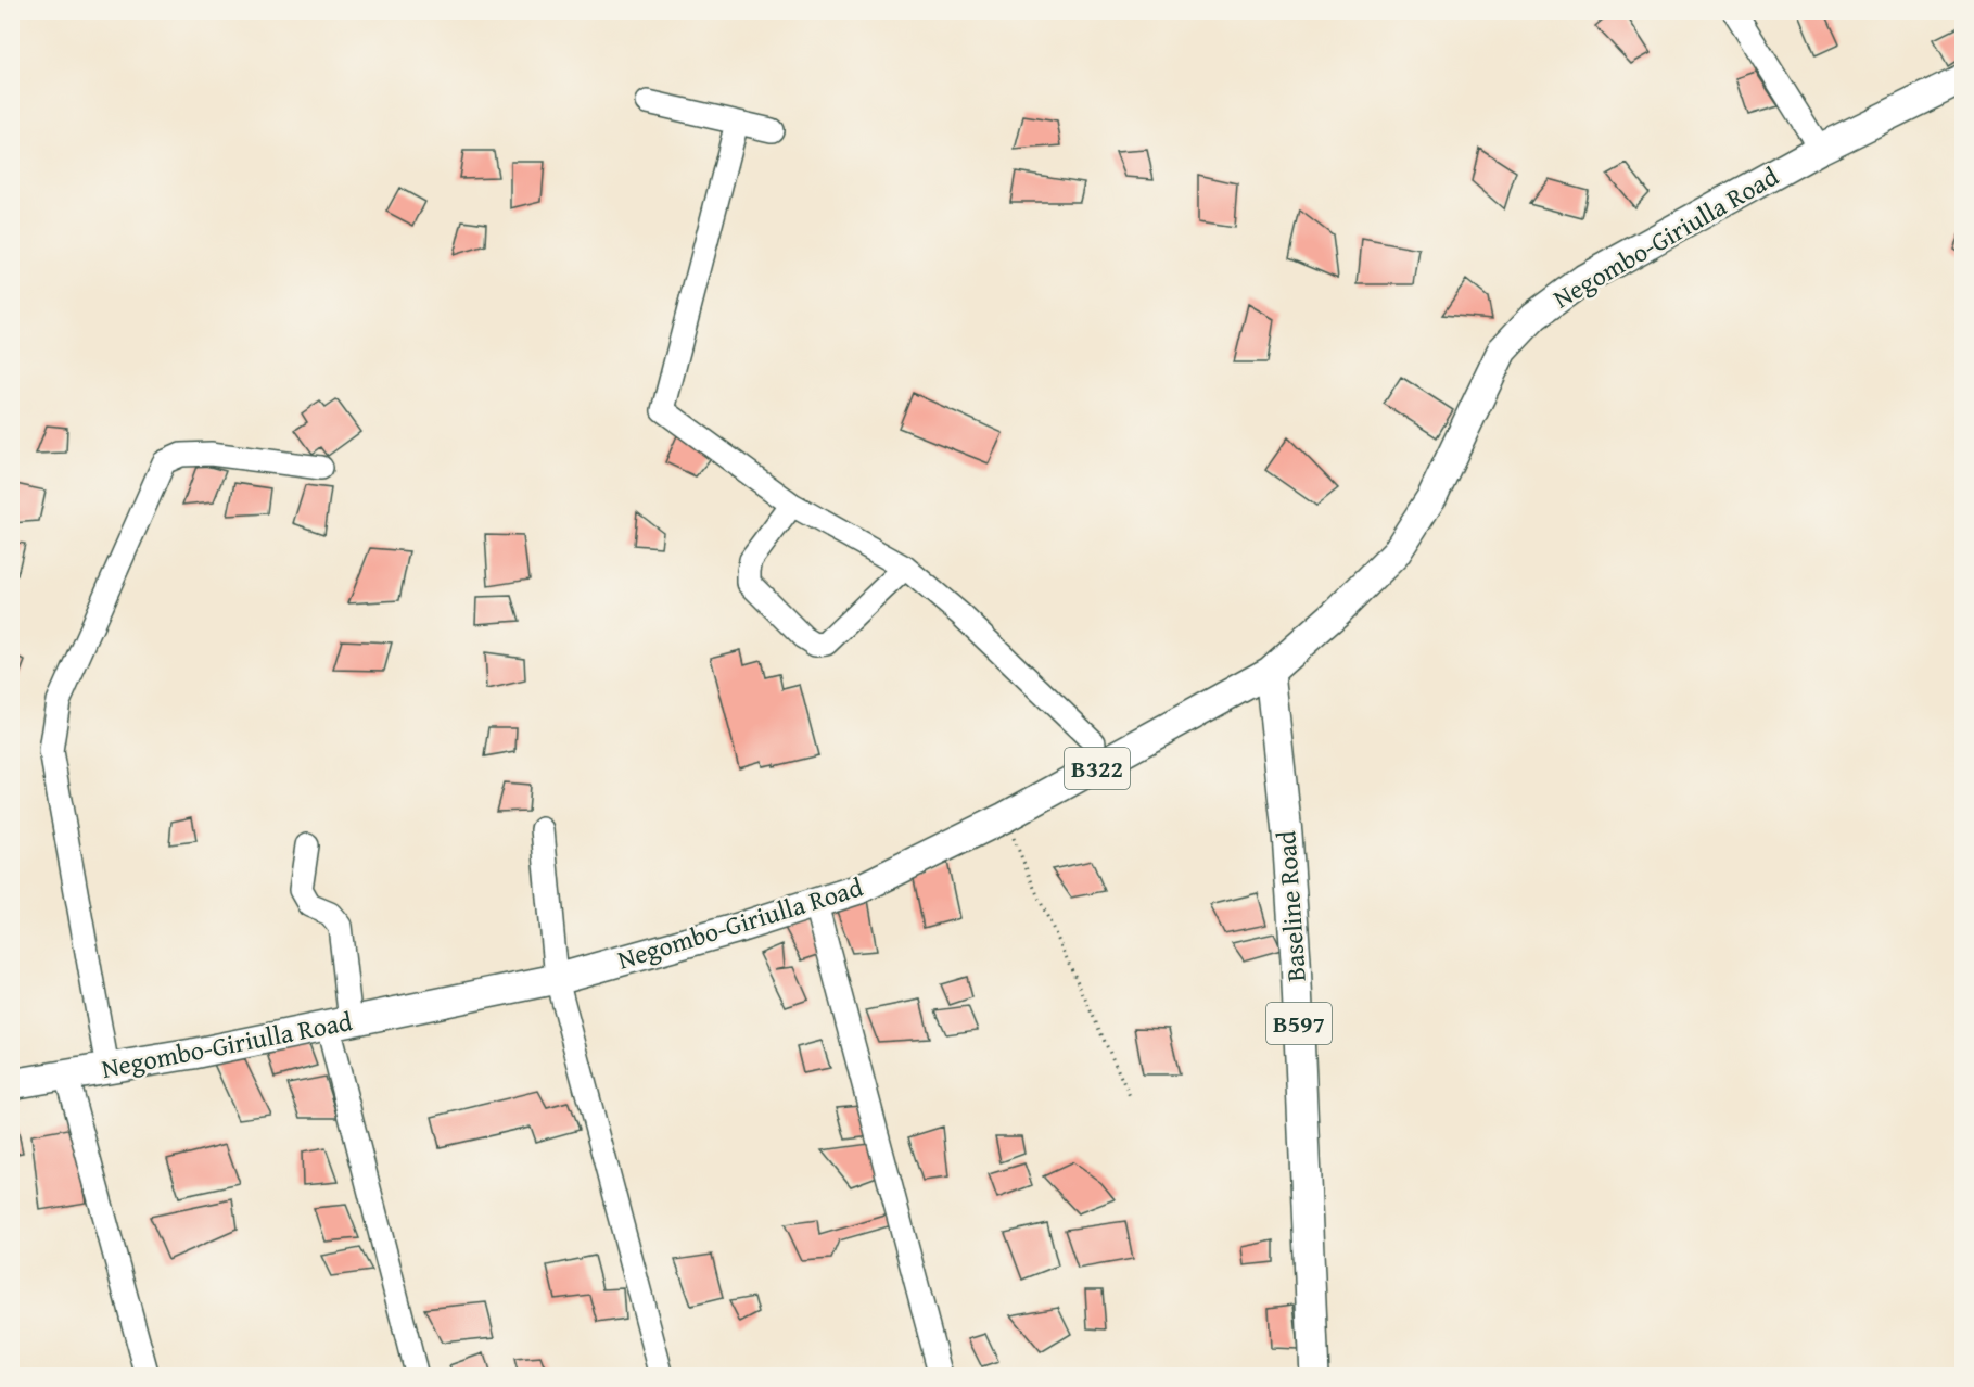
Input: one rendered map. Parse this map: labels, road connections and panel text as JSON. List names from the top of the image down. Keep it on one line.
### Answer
{"streets":{"main road":["Negombo-Giriulla Road","B322","Baseline Road","B597"]},"crossings":[["Negombo-Giriulla Road","Baseline Road"]]}
